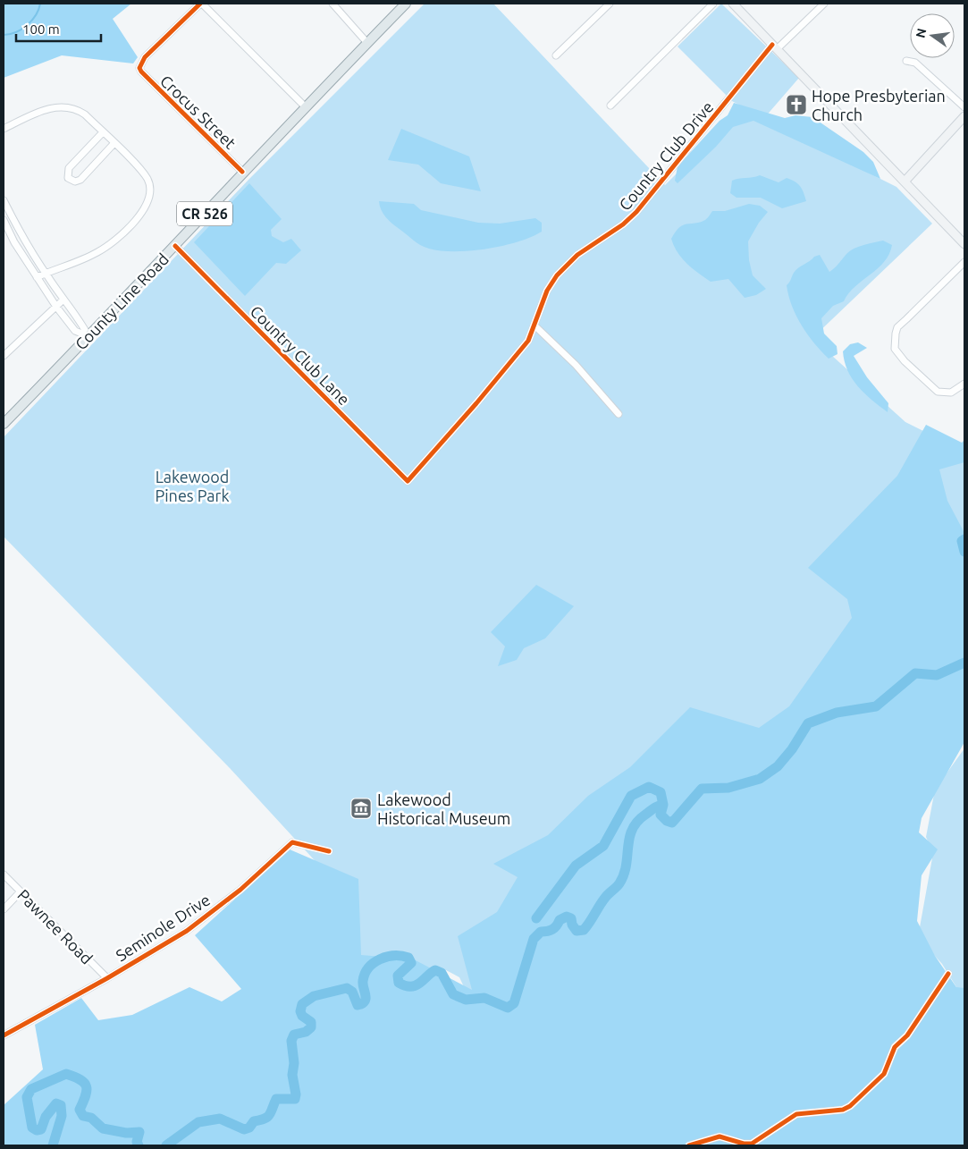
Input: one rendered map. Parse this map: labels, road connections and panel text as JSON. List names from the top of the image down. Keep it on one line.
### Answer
{"streets":{"main road":["CR 526","County Line Road"],"street":["Crocus Street","Country Club Drive","Country Club Lane","Pawnee Road","Seminole Drive"]},"crossings":[["Crocus Street","County Line Road"],["Country Club Drive","Country Club Lane"],["County Line Road","Country Club Lane"],["Pawnee Road","Seminole Drive"]],"parks":["Lakewood Pines Park"],"places":{"church":["Hope Presbyterian Church"],"museum":["Lakewood Historical Museum"]},"scale_bar":"100 m","north":"left"}
